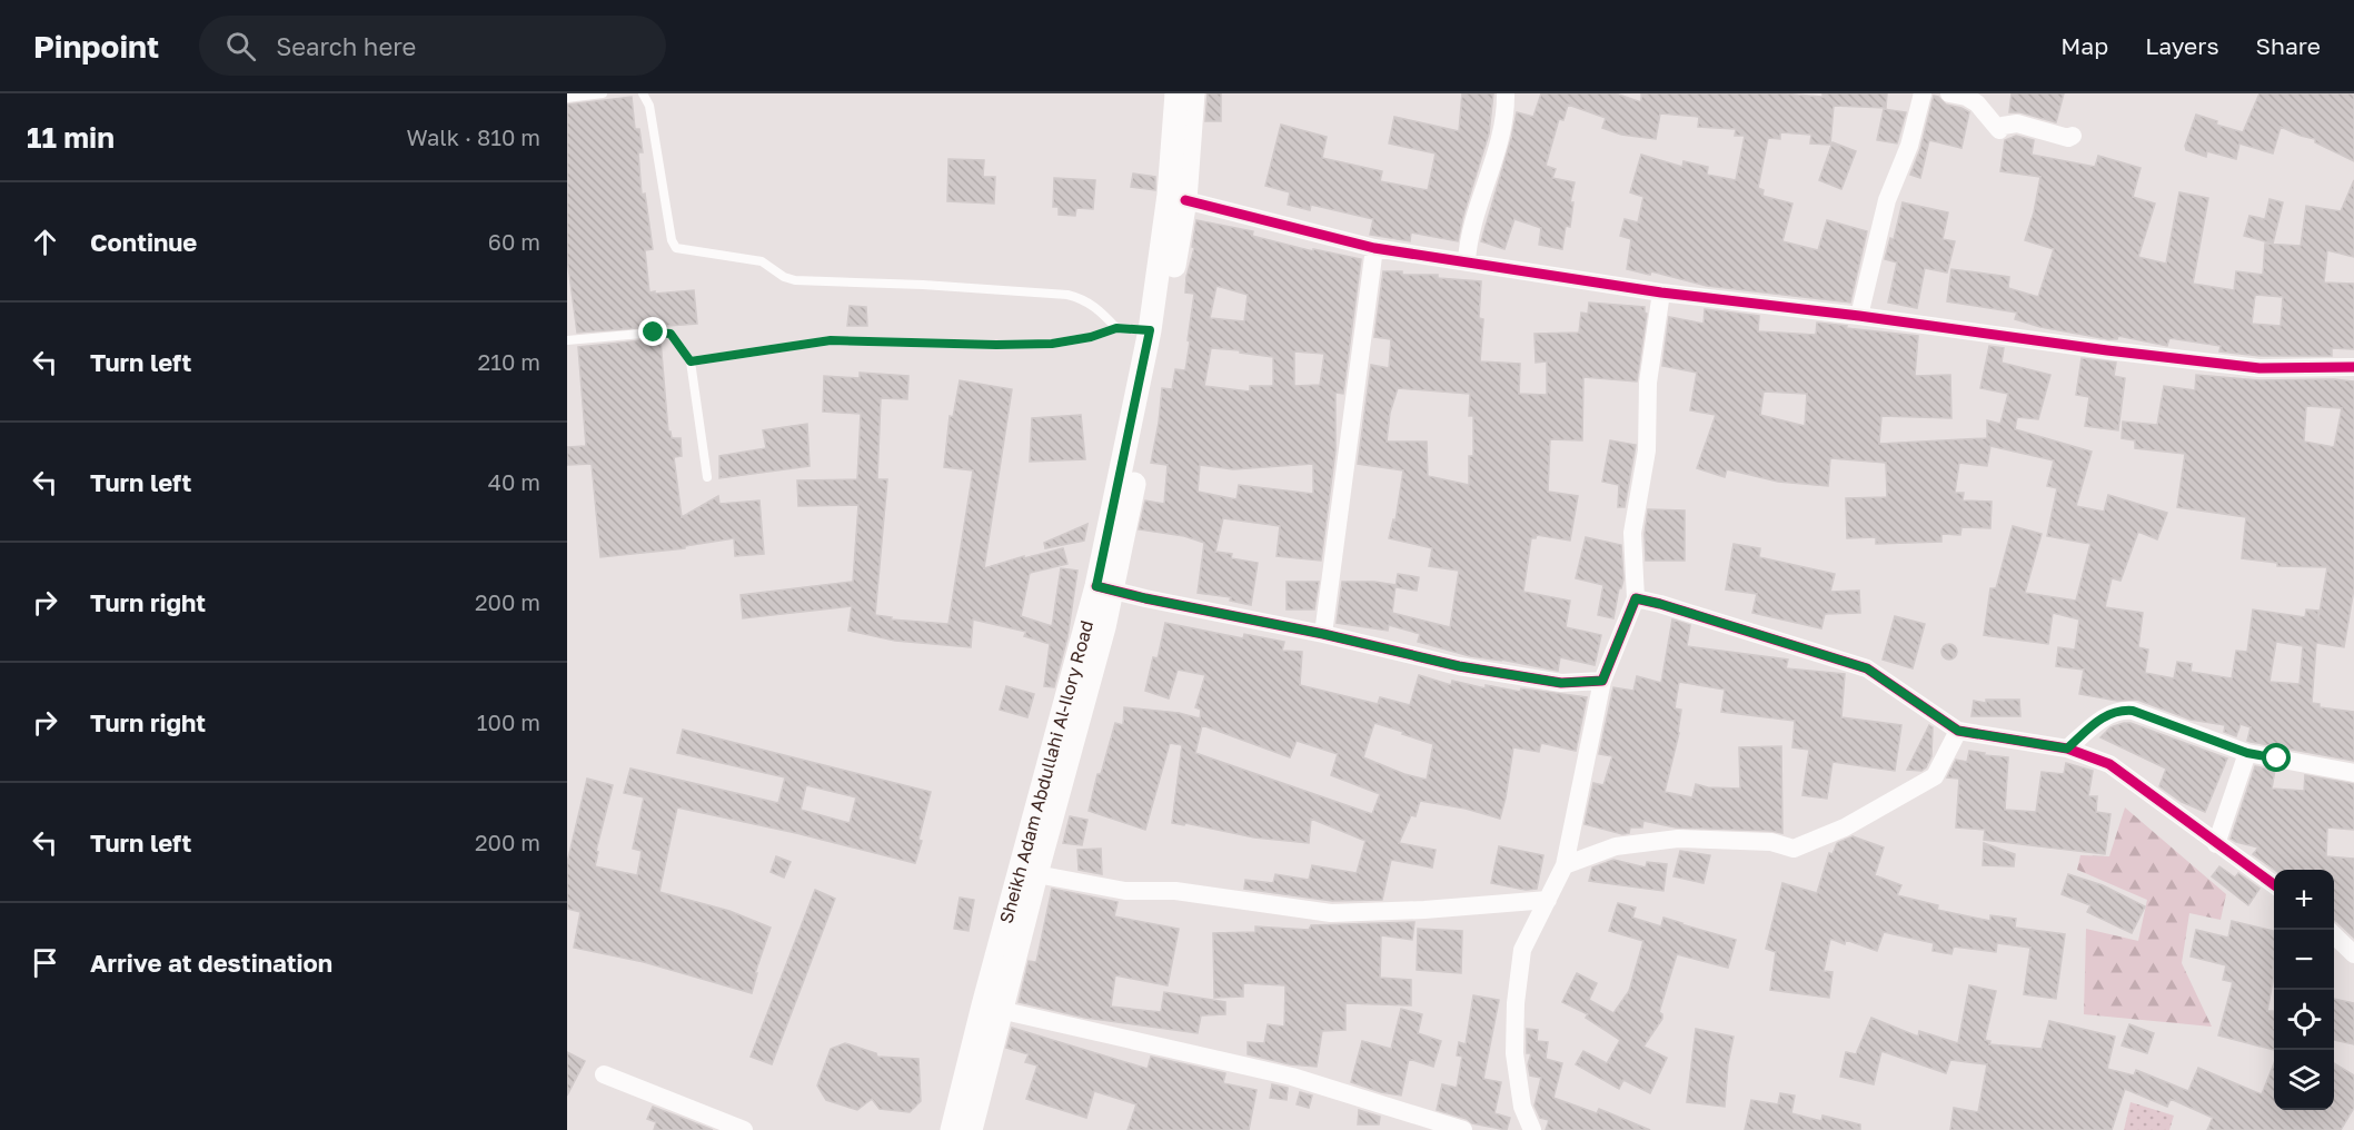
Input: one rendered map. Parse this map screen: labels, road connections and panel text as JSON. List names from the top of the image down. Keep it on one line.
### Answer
{"streets":{"street":["Sheikh Adam Abdullahi Al-Ilory Road"]},"page":{"header":"Pinpoint","search":"Search here","nav":["Map","Layers","Share"],"heading":["11 min","Walk · 810 m"],"list":[["Continue","60 m"],["Turn left","210 m"],["Turn left","40 m"],["Turn right","200 m"],["Turn right","100 m"],["Turn left","200 m"],"Arrive at destination"],"map_buttons":["+","−"]}}
